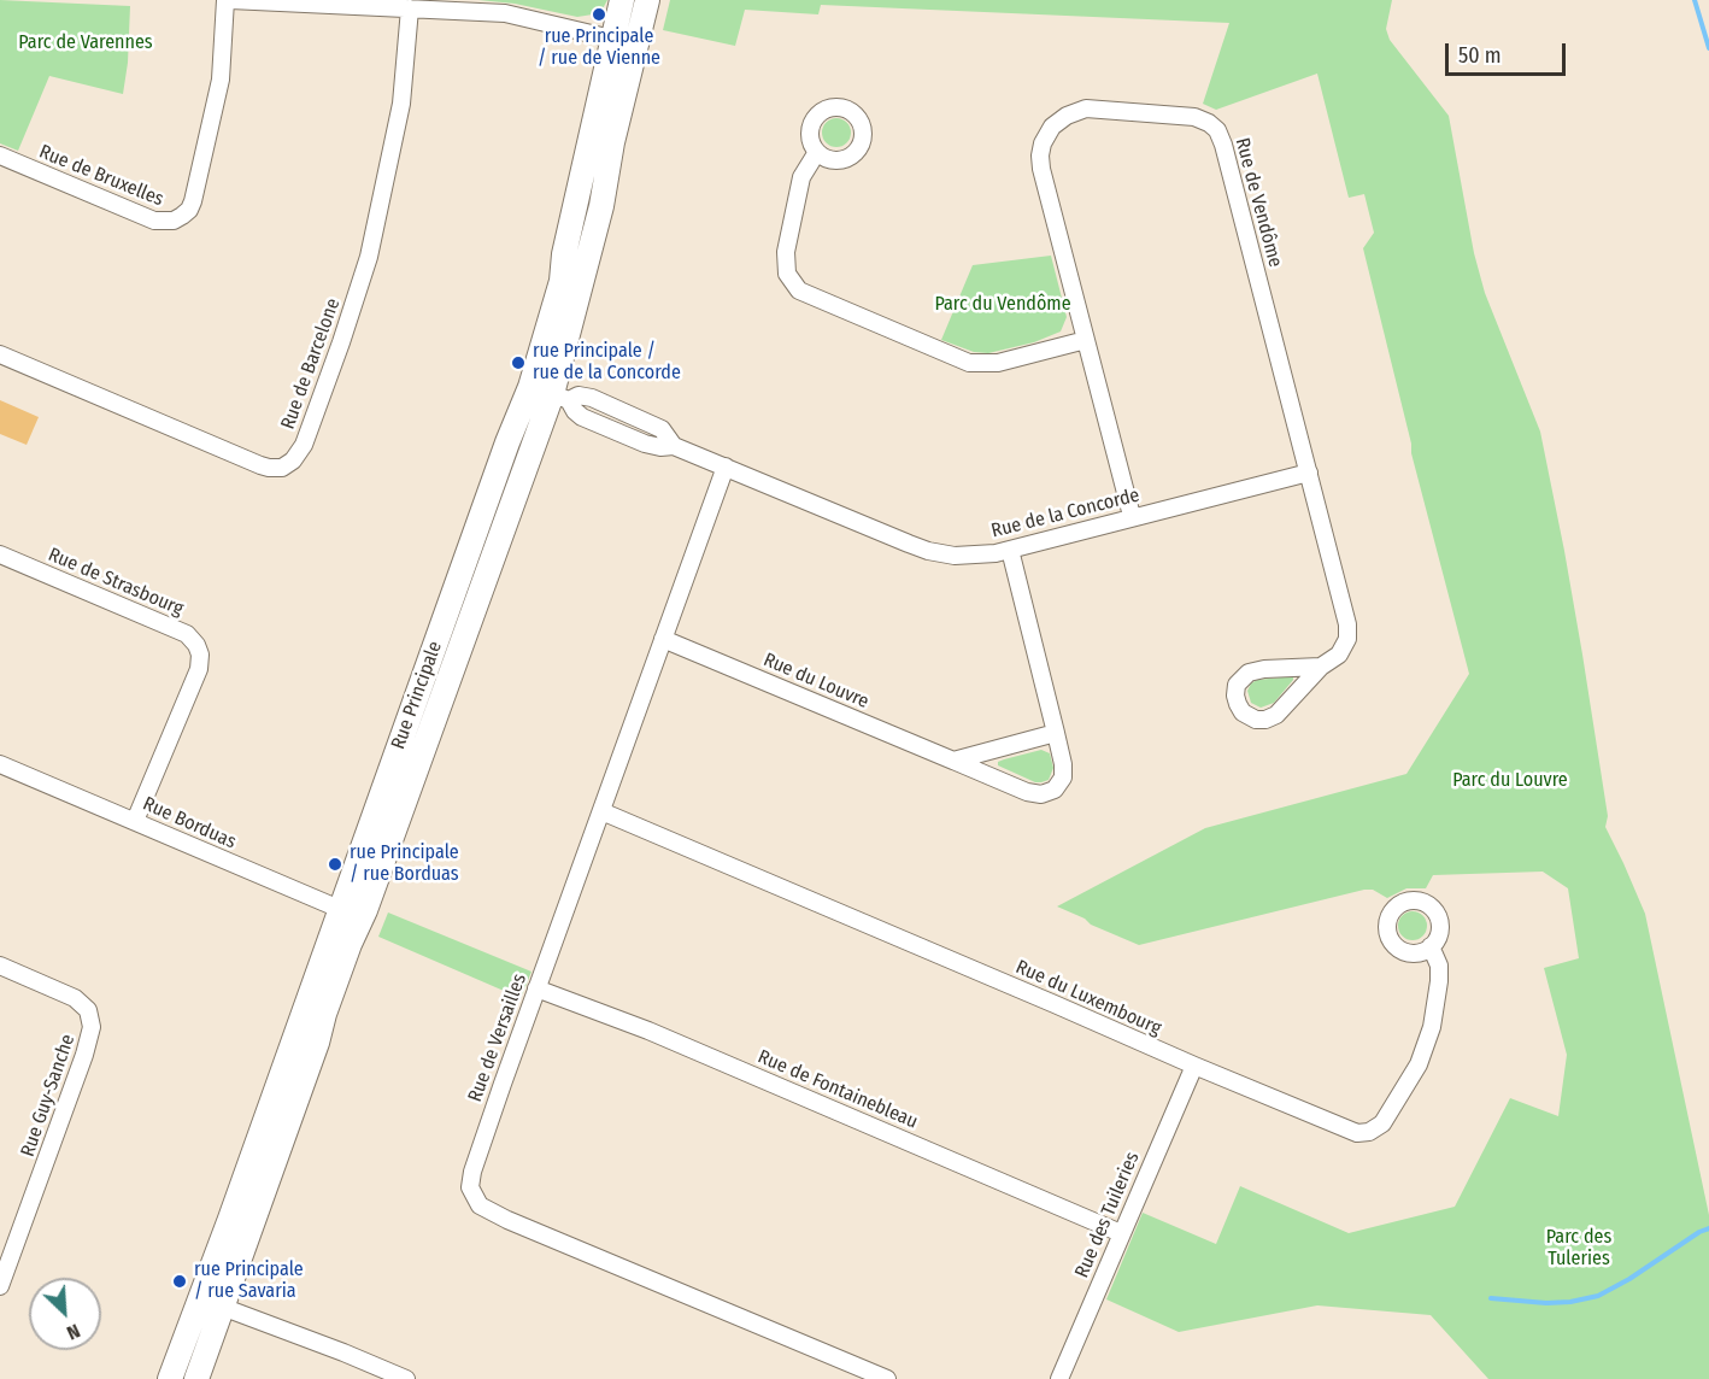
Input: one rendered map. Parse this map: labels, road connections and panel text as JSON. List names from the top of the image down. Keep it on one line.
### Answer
{"streets":{"street":["Rue de Bruxelles","Rue de Vendôme","Rue de Barcelone","Rue de la Concorde","Rue de Strasbourg","Rue du Louvre","Rue Principale","Rue Borduas","Rue du Luxembourg","Rue de Versailles","Rue de Fontainebleau","Rue Guy-Sanche","Rue des Tuileries"]},"crossings":[["Rue de Vendôme","Rue de la Concorde"],["Rue de la Concorde","Rue du Louvre"],["Rue de la Concorde","Rue Principale"],["Rue de la Concorde","Rue de Versailles"],["Rue de Strasbourg","Rue Borduas"],["Rue du Louvre","Rue de Versailles"],["Rue Principale","Rue Borduas"],["Rue du Luxembourg","Rue de Versailles"],["Rue du Luxembourg","Rue des Tuileries"],["Rue de Versailles","Rue de Fontainebleau"],["Rue de Fontainebleau","Rue des Tuileries"]],"parks":["Parc de Varennes","Parc du Vendôme","Parc du Louvre","Parc des Tuleries"],"places":["rue Principale / rue de Vienne","rue Principale / rue de la Concorde","rue Principale / rue Borduas","rue Principale / rue Savaria"],"scale_bar":"50 m","north":"bottom right"}
